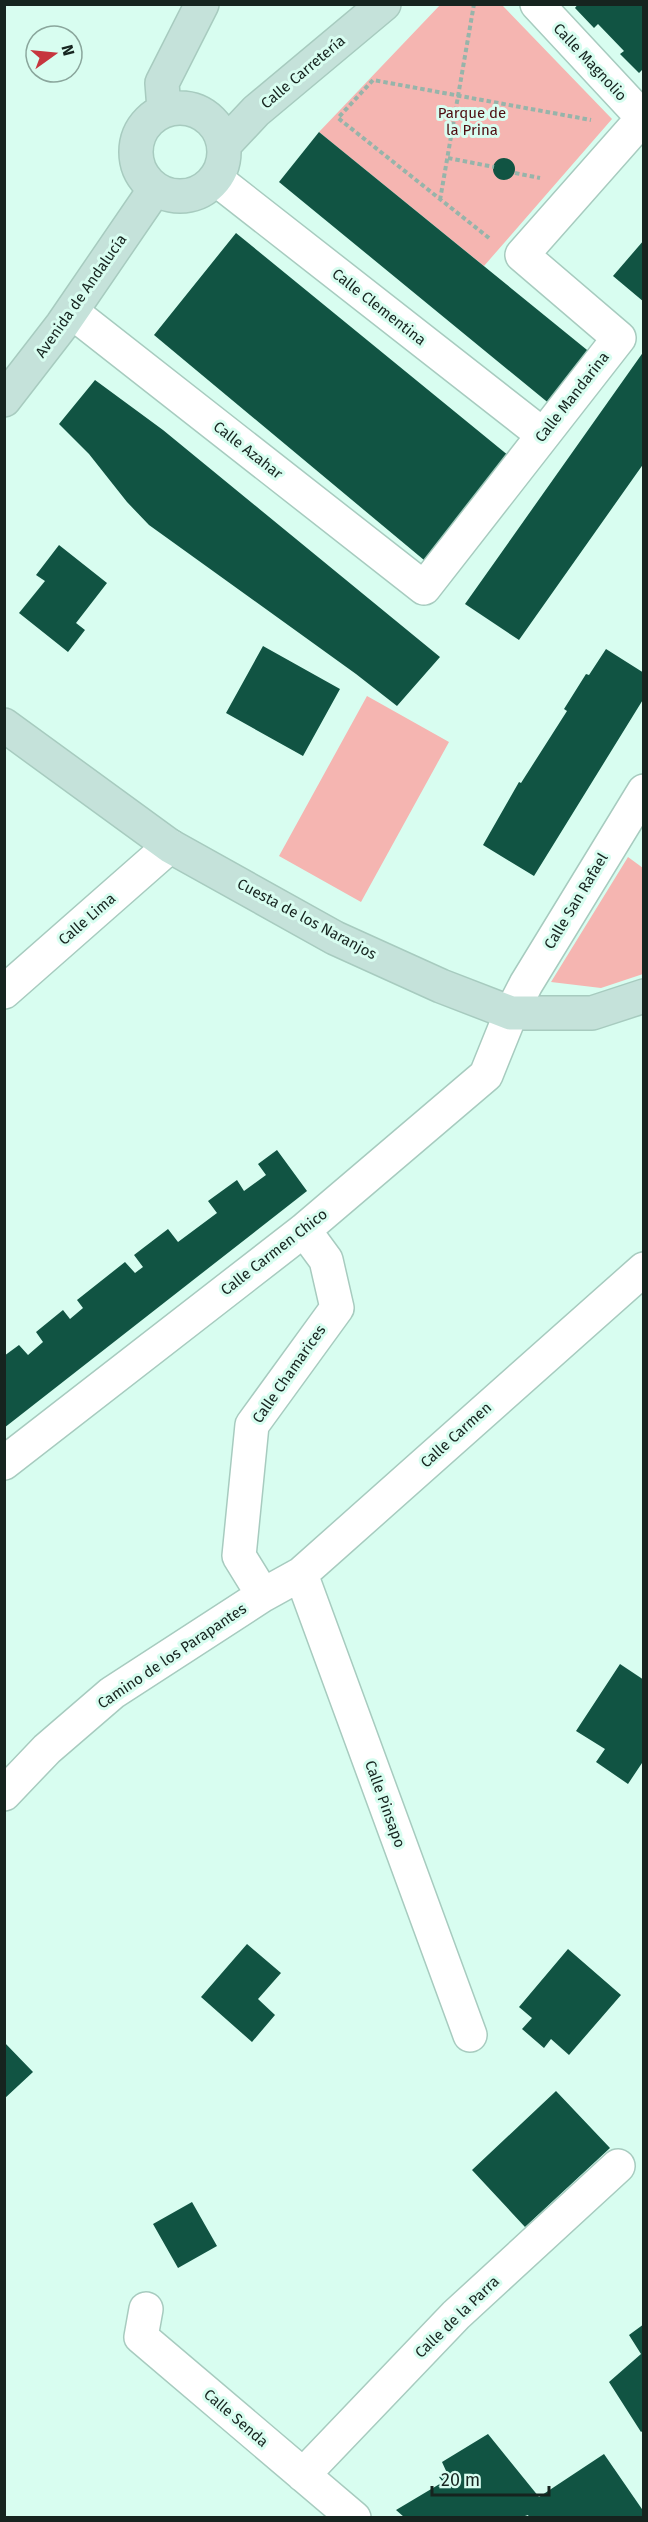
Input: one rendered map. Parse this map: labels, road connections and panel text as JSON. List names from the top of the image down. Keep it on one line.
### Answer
{"streets":{"street":["Calle Magnolio","Calle Carretería","Avenida de Andalucía","Calle Clementina","Calle Mandarina","Calle Azahar","Calle San Rafael","Calle Lima","Cuesta de los Naranjos","Calle Carmen Chico","Calle Chamarices","Calle Carmen","Camino de los Parapantes","Calle Pinsapo","Calle de la Parra","Calle Senda"]},"crossings":[["Calle Magnolio","Calle Mandarina"],["Calle Carretería","Avenida de Andalucía"],["Calle Carretería","Calle Clementina"],["Avenida de Andalucía","Calle Clementina"],["Avenida de Andalucía","Calle Azahar"],["Calle Clementina","Calle Mandarina"],["Calle Mandarina","Calle Azahar"],["Calle San Rafael","Cuesta de los Naranjos"],["Calle San Rafael","Calle Carmen Chico"],["Calle Lima","Cuesta de los Naranjos"],["Cuesta de los Naranjos","Calle Carmen Chico"],["Calle Carmen Chico","Calle Chamarices"],["Calle Chamarices","Calle Carmen"],["Calle Chamarices","Camino de los Parapantes"],["Calle Carmen","Camino de los Parapantes"],["Calle Carmen","Calle Pinsapo"],["Calle de la Parra","Calle Senda"]],"parks":["Parque de la Prina"],"scale_bar":"20 m","north":"right"}
